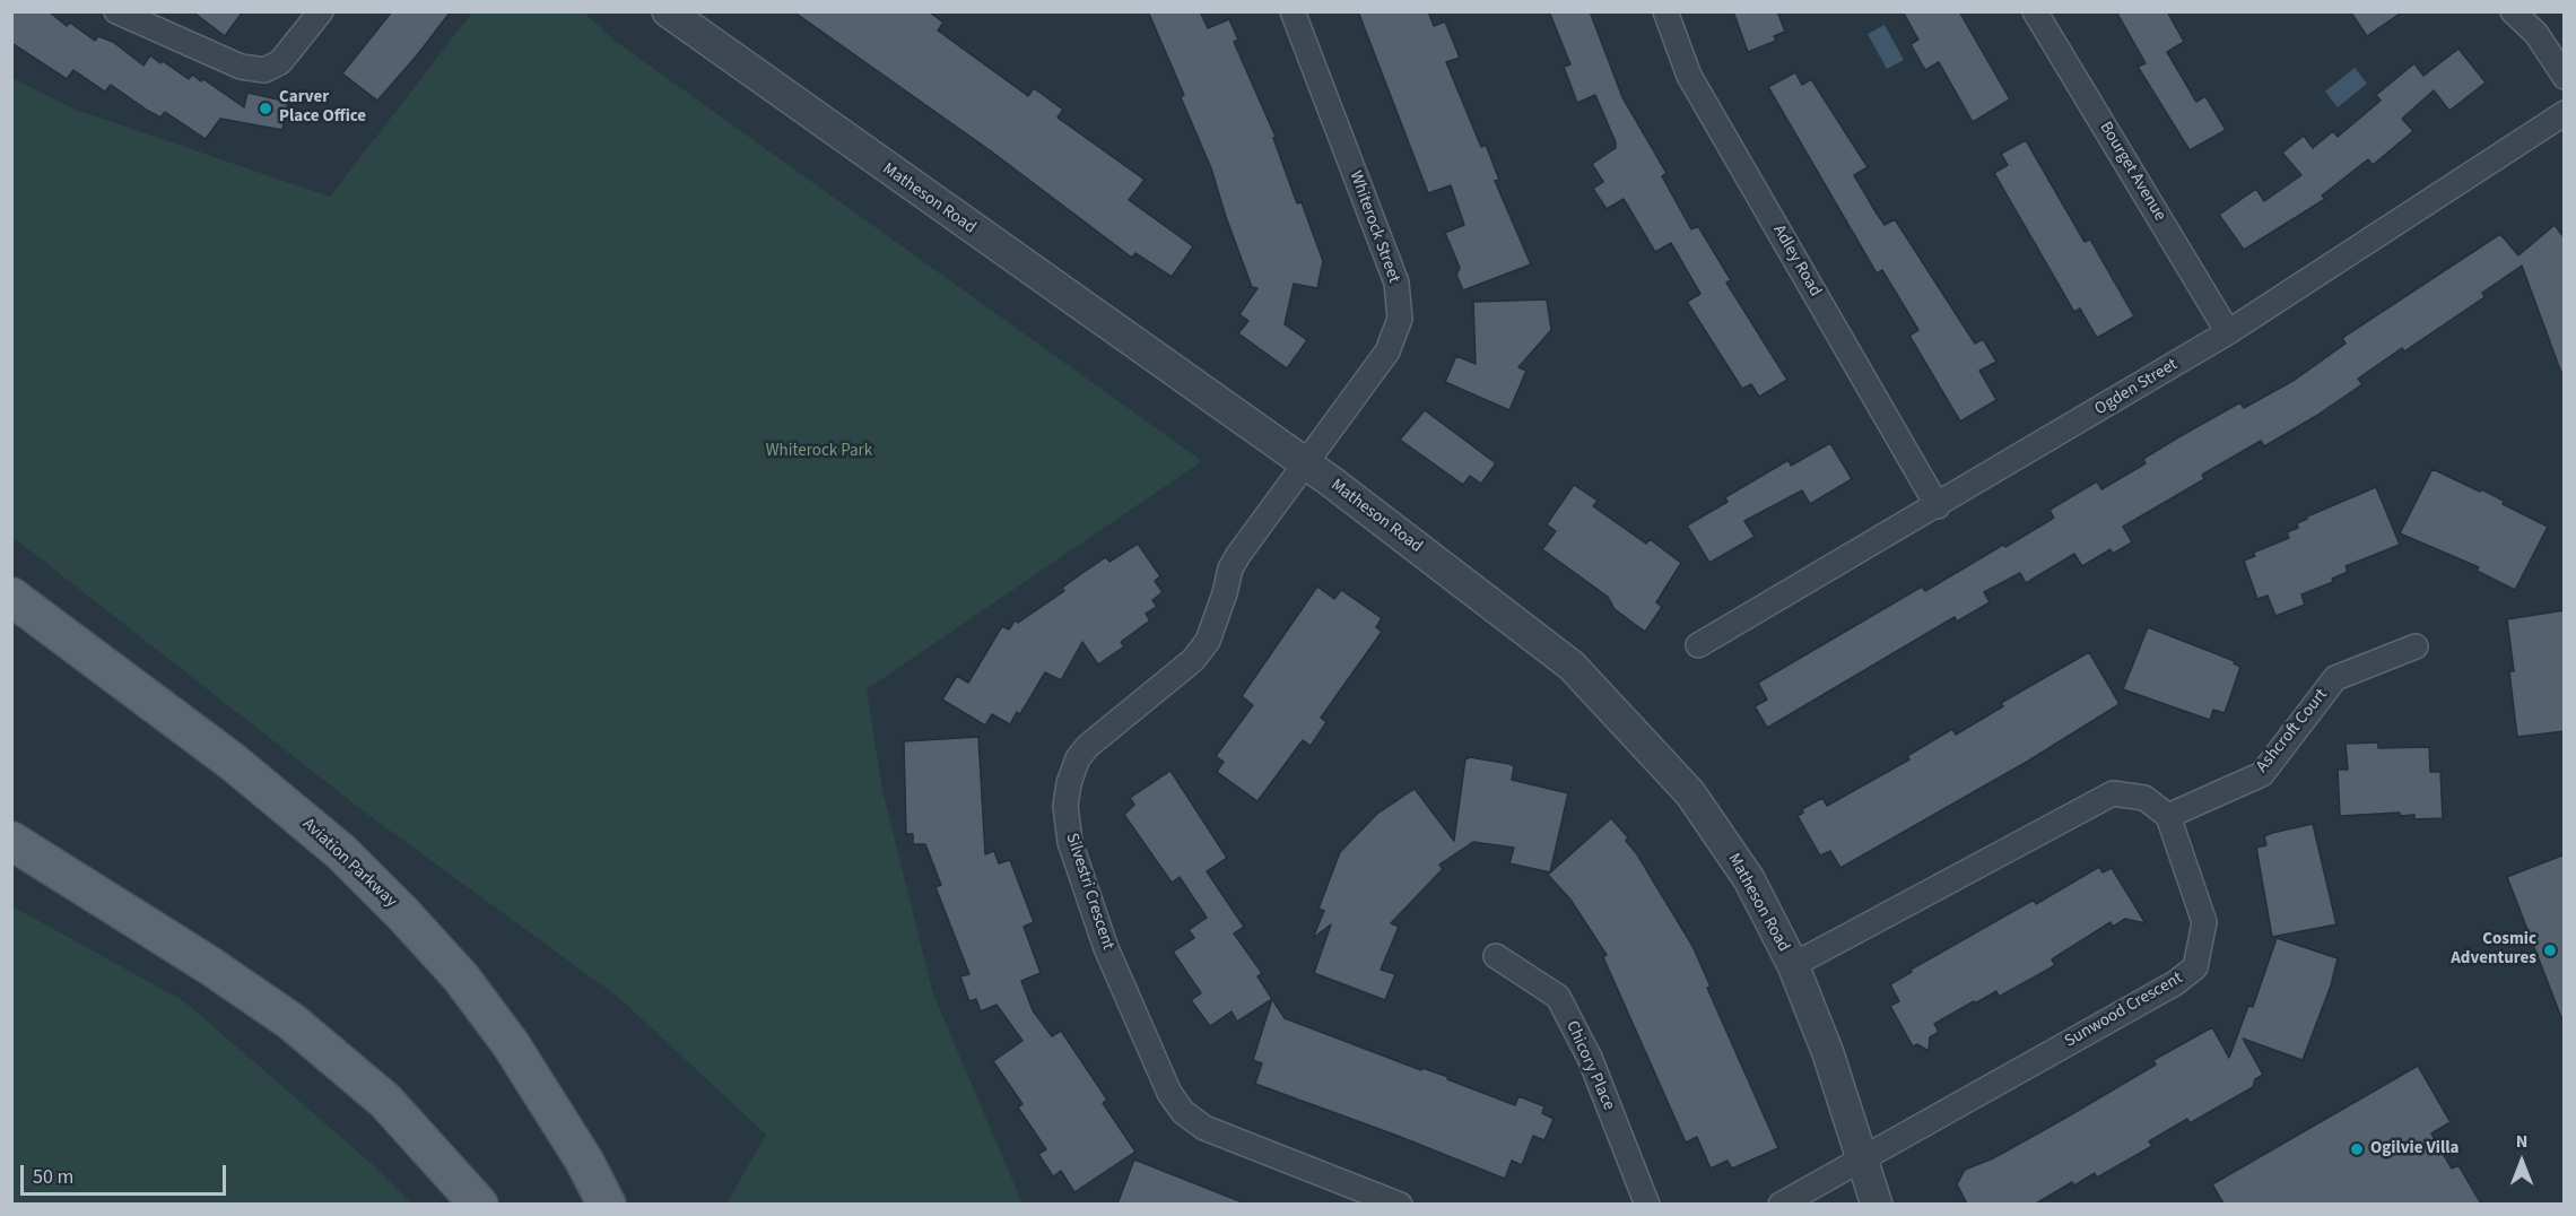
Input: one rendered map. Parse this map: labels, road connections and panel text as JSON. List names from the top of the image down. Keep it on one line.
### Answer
{"streets":{"main road":["Aviation Parkway"],"street":["Bourget Avenue","Matheson Road","Whiterock Street","Adley Road","Ogden Street","Ashcroft Court","Silvestri Crescent","Sunwood Crescent","Chicory Place"]},"crossings":[["Bourget Avenue","Ogden Street"],["Matheson Road","Whiterock Street"],["Matheson Road","Silvestri Crescent"],["Matheson Road","Sunwood Crescent"],["Whiterock Street","Silvestri Crescent"],["Adley Road","Ogden Street"],["Ashcroft Court","Sunwood Crescent"]],"parks":["Whiterock Park"],"places":["Carver Place Office","Cosmic Adventures","Ogilvie Villa"],"scale_bar":"50 m","north":"top"}
